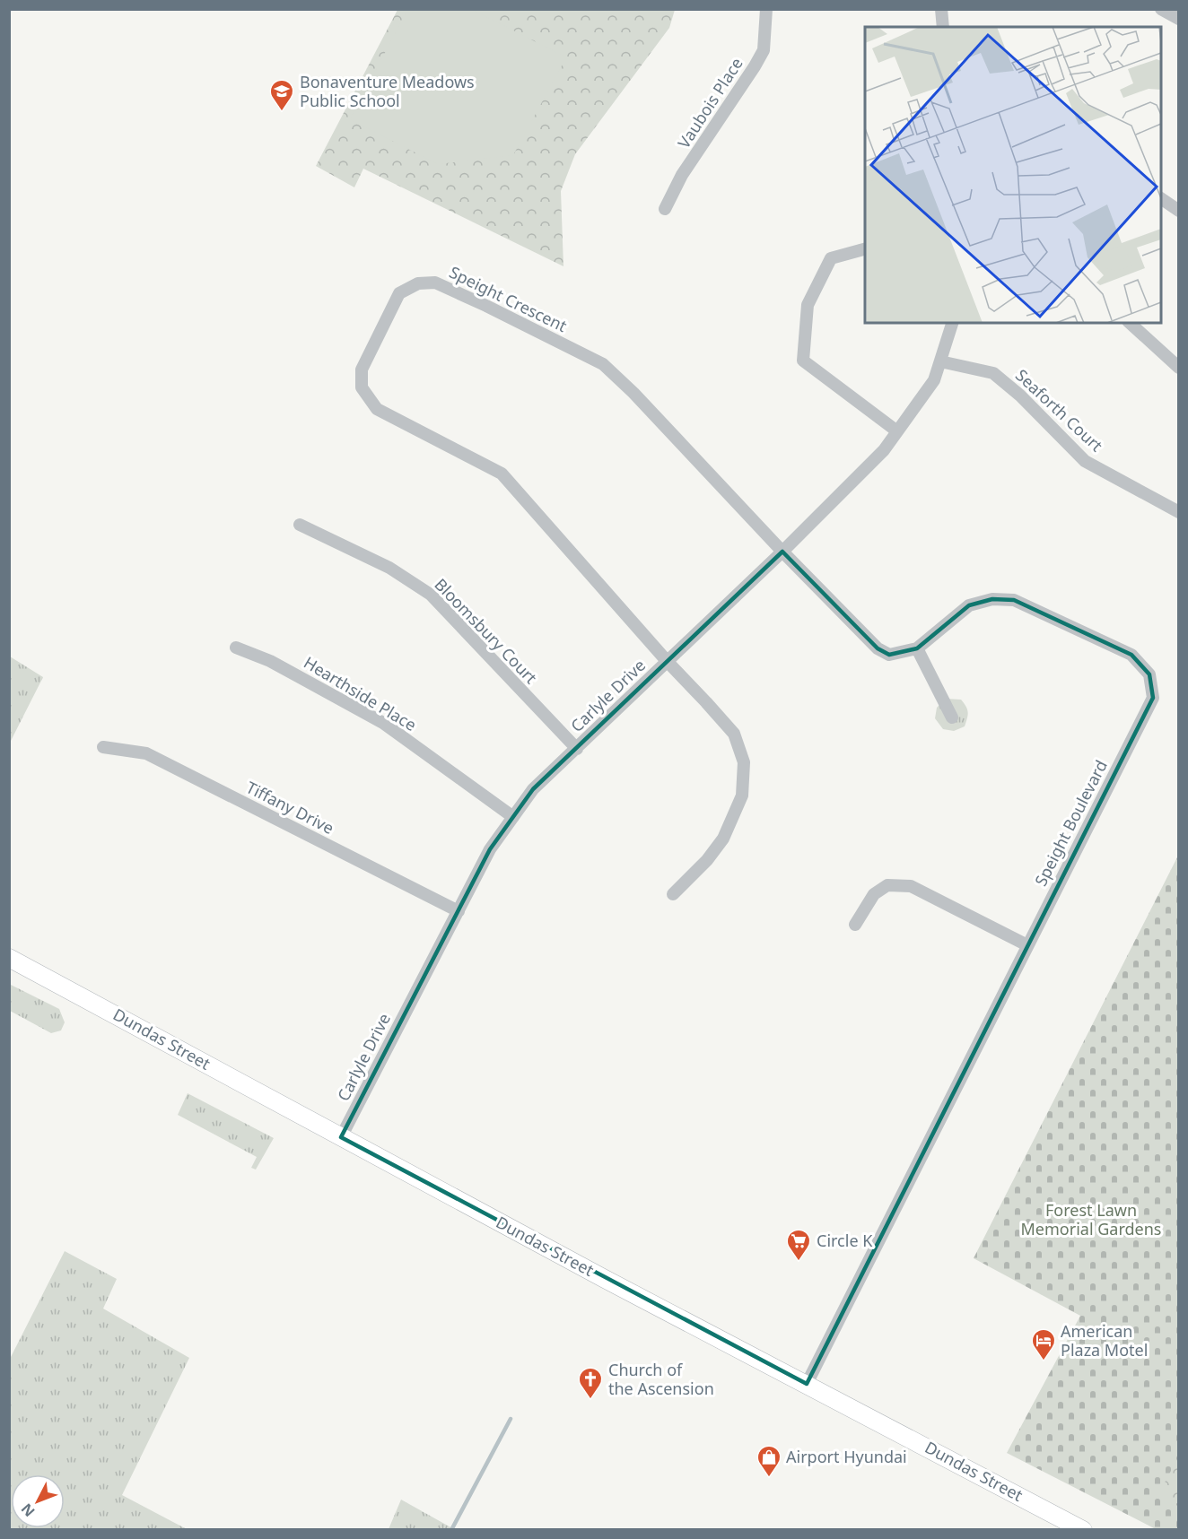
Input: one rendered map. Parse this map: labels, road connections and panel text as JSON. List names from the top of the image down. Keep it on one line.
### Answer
{"streets":{"main road":["Dundas Street"],"street":["Vaubois Place","Speight Crescent","Seaforth Court","Bloomsbury Court","Hearthside Place","Carlyle Drive","Tiffany Drive","Speight Boulevard"]},"crossings":[["Speight Crescent","Carlyle Drive"],["Speight Crescent","Speight Boulevard"],["Seaforth Court","Carlyle Drive"],["Bloomsbury Court","Carlyle Drive"],["Hearthside Place","Carlyle Drive"],["Carlyle Drive","Tiffany Drive"],["Carlyle Drive","Speight Boulevard"],["Carlyle Drive","Dundas Street"],["Speight Boulevard","Dundas Street"]],"parks":["Forest Lawn Memorial Gardens"],"places":{"school or university":["Bonaventure Meadows Public School"],"supermarket":["Circle K"],"hotel":["American Plaza Motel"],"church":["Church of the Ascension"],"shop":["Airport Hyundai"]},"north":"bottom left"}
